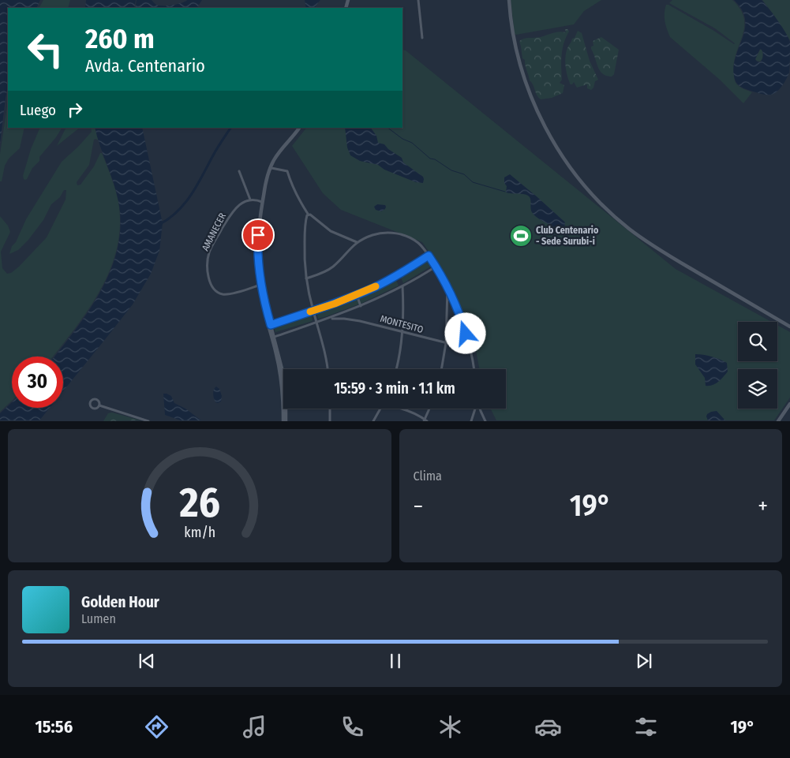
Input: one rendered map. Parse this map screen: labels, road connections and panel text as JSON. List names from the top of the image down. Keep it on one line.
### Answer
{"streets":{"street":["AMANECER","MONTESITO"]},"places":{"sports":["Club Centenario - Sede Surubi-i"]},"page":{"turn":["260 m","Avda. Centenario"],"then":"Luego","limit":"30","trip":"15:59 · 3 min · 1.1 km","tile":"Clima","heat":["−","19°","+"],"song":["Golden Hour","Lumen"],"tabs":["15:56","19°"],"gauge":["26","km/h"]}}
